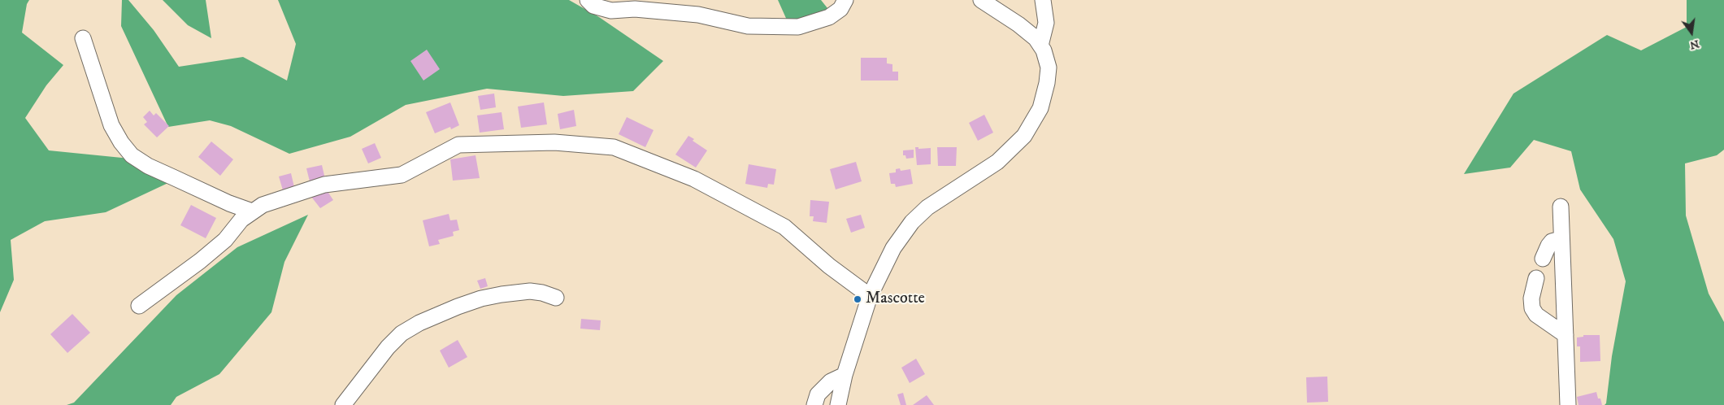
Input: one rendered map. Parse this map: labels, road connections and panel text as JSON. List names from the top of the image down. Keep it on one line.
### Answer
{"places":["Mascotte"],"north":"bottom"}
